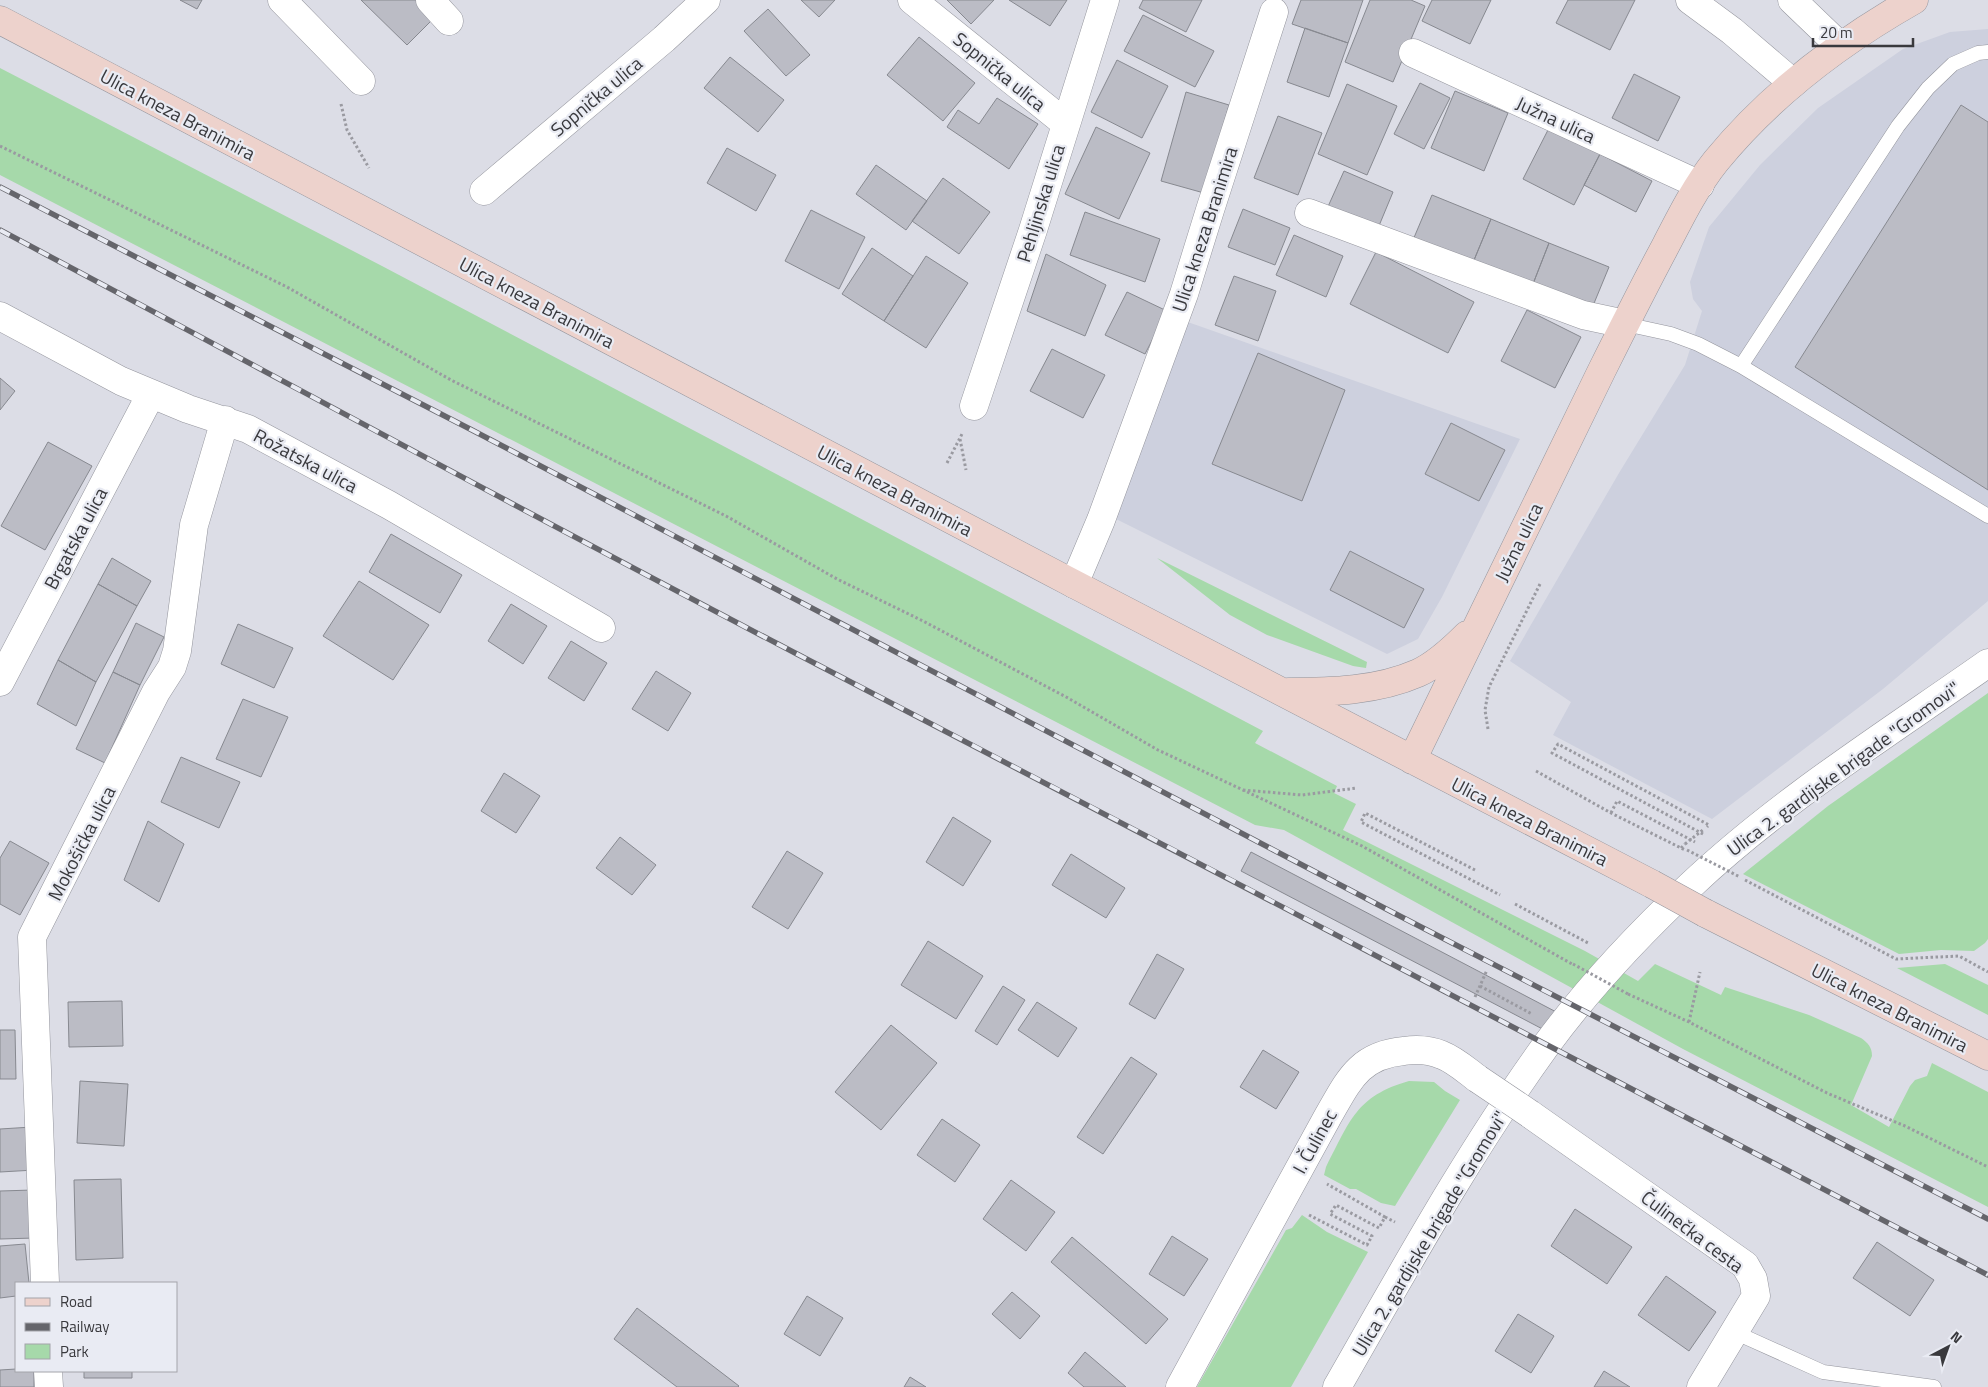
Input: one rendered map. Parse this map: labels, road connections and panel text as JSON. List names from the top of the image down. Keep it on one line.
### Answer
{"streets":{"main road":["Ulica kneza Branimira","Južna ulica"],"street":["Sopnička ulica","Pehljinska ulica","Rožatska ulica","Brgatska ulica","Ulica 2. gardijske brigade \"Gromovi\"","Mokošička ulica","I. Čulinec","Čulinečka cesta"]},"crossings":[["Sopnička ulica","Pehljinska ulica"],["Ulica kneza Branimira","Južna ulica"],["Rožatska ulica","Brgatska ulica"],["Rožatska ulica","Mokošička ulica"],["I. Čulinec","Čulinečka cesta"]],"legend":["Road","Railway","Park"],"scale_bar":"20 m","north":"top right"}
